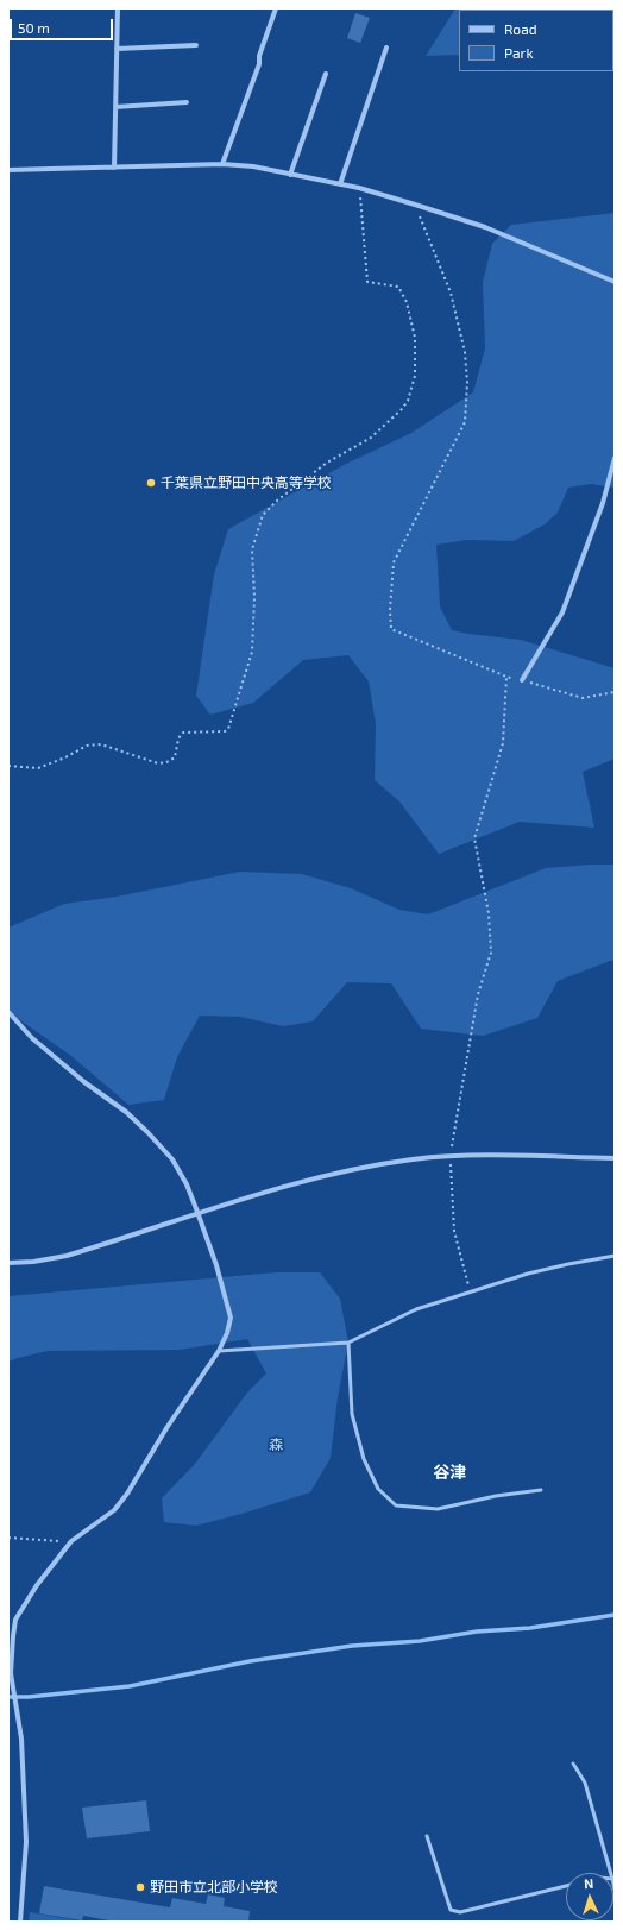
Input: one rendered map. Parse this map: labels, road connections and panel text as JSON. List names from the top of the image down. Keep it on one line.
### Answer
{"districts":["谷津"],"parks":["森"],"places":["千葉県立野田中央高等学校","野田市立北部小学校"],"legend":["Road","Park"],"scale_bar":"50 m","north":"top"}
